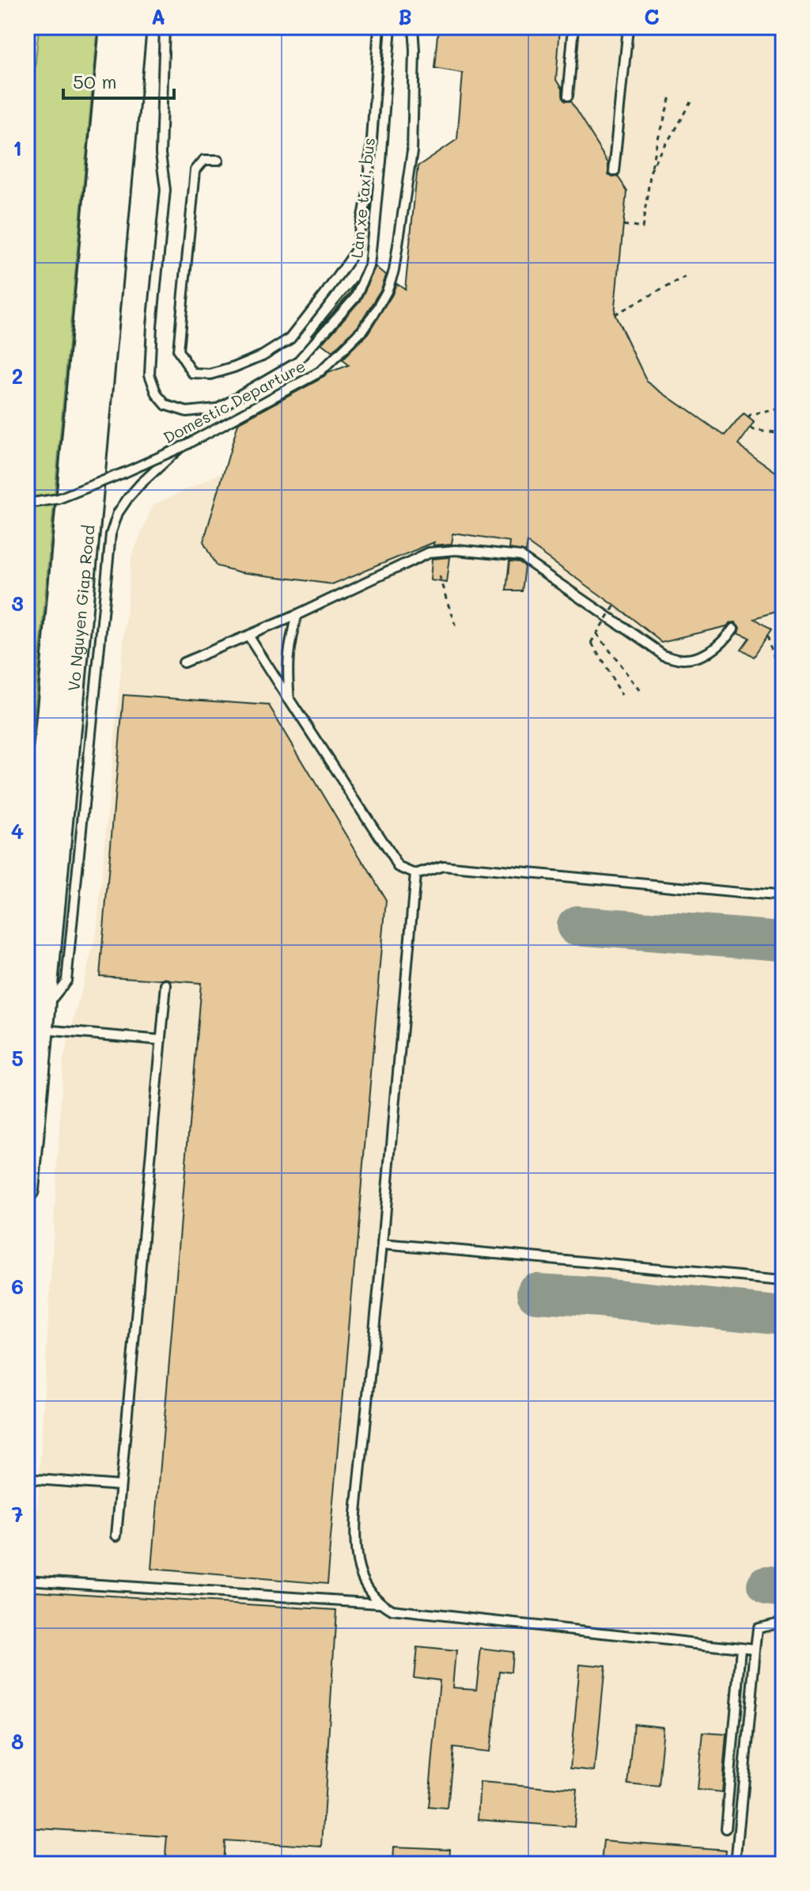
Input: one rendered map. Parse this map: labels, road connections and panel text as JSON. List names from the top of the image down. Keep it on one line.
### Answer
{"streets":{"highway":["Vo Nguyen Giap Road"],"lane":["Làn xe taxi, bus","Domestic Departure"]},"scale_bar":"50 m","grid":{"columns":["A","B","C"],"rows":["1","2","3","4","5","6","7","8"]}}
